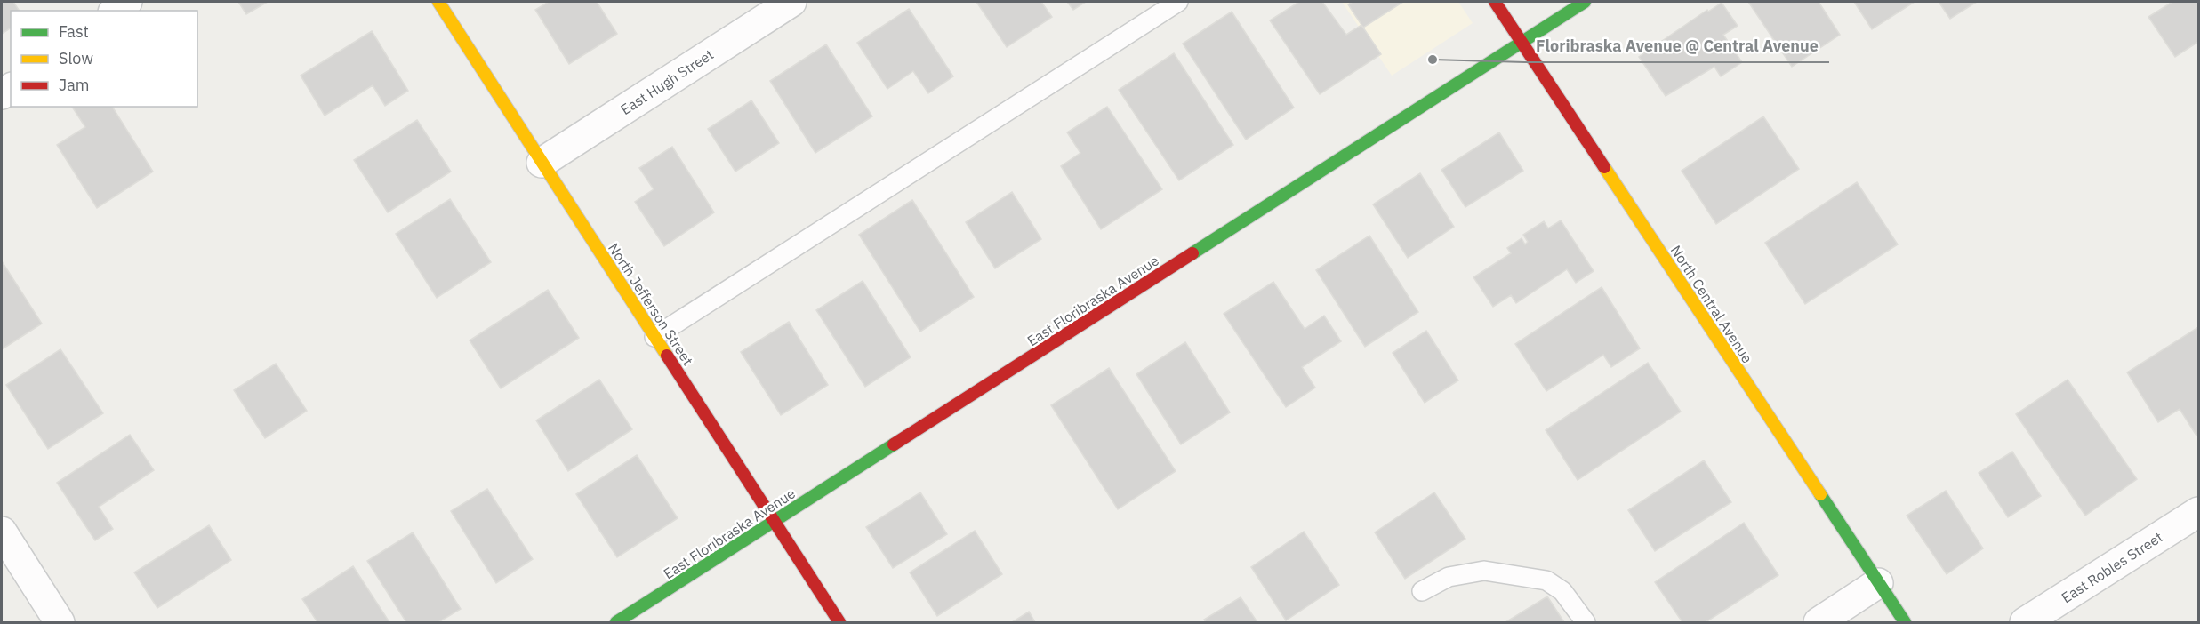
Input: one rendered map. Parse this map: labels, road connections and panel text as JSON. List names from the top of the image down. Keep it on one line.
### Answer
{"streets":{"street":["East Hugh Street","East Floribraska Avenue","North Jefferson Street","North Central Avenue","East Robles Street"]},"crossings":[["East Hugh Street","North Jefferson Street"],["East Floribraska Avenue","North Jefferson Street"],["East Floribraska Avenue","North Central Avenue"]],"places":["Floribraska Avenue @ Central Avenue"],"legend":["Fast","Slow","Jam"]}
